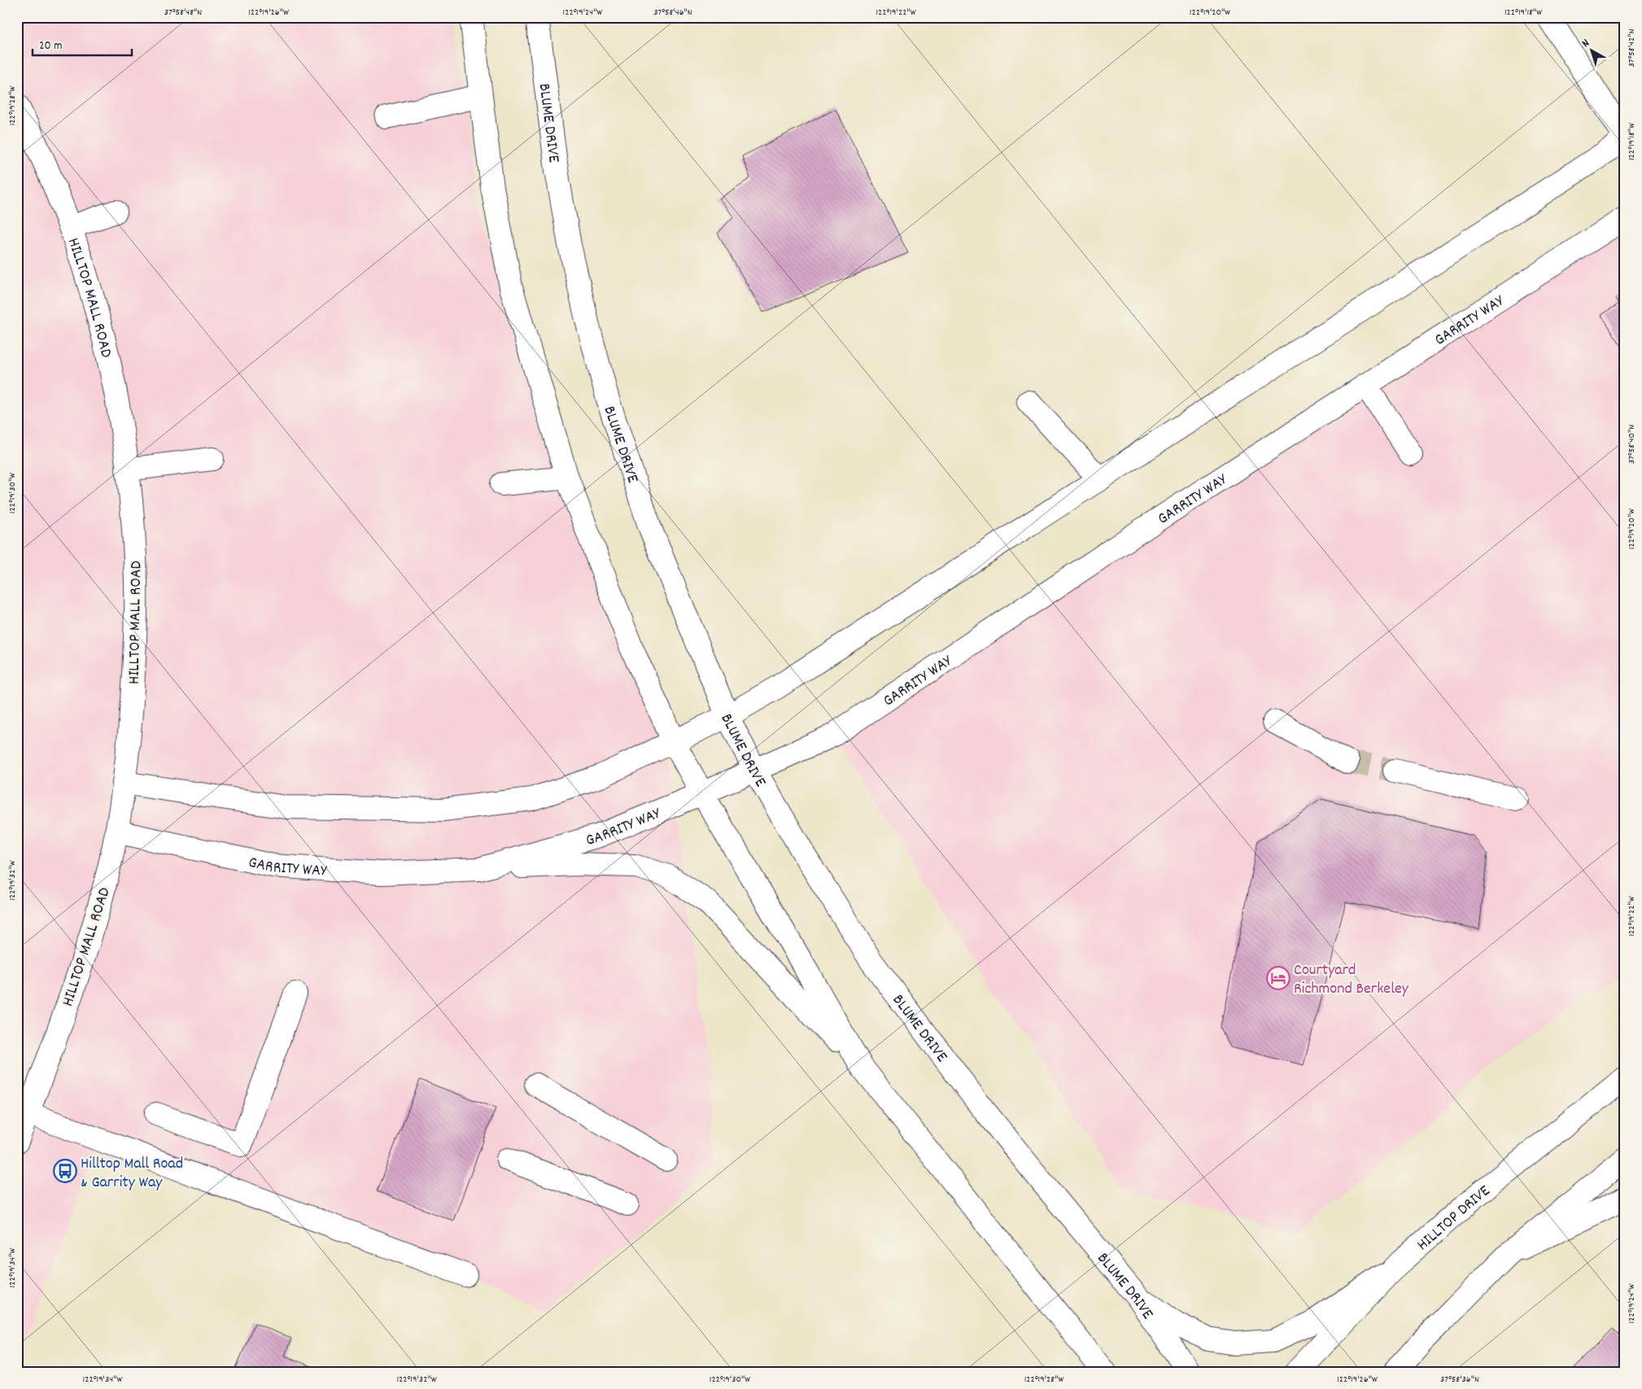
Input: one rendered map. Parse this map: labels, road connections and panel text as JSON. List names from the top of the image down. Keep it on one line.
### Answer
{"streets":{"street":["BLUME DRIVE","HILLTOP MALL ROAD","GARRITY WAY","HILLTOP DRIVE"]},"crossings":[["BLUME DRIVE","GARRITY WAY"],["HILLTOP MALL ROAD","GARRITY WAY"]],"places":{"hotel":["Courtyard Richmond Berkeley"],"bus stop":["Hilltop Mall Road & Garrity Way"]},"scale_bar":"20 m","north":"top left","coordinates":["37°58'48\"N","122°19'26\"W","122°19'24\"W","37°58'46\"N","122°19'22\"W","122°19'20\"W","122°19'18\"W","37°58'42\"N","122°19'28\"W","37°58'40\"N","122°19'30\"W","122°19'32\"W","122°19'34\"W","37°58'36\"N"]}
